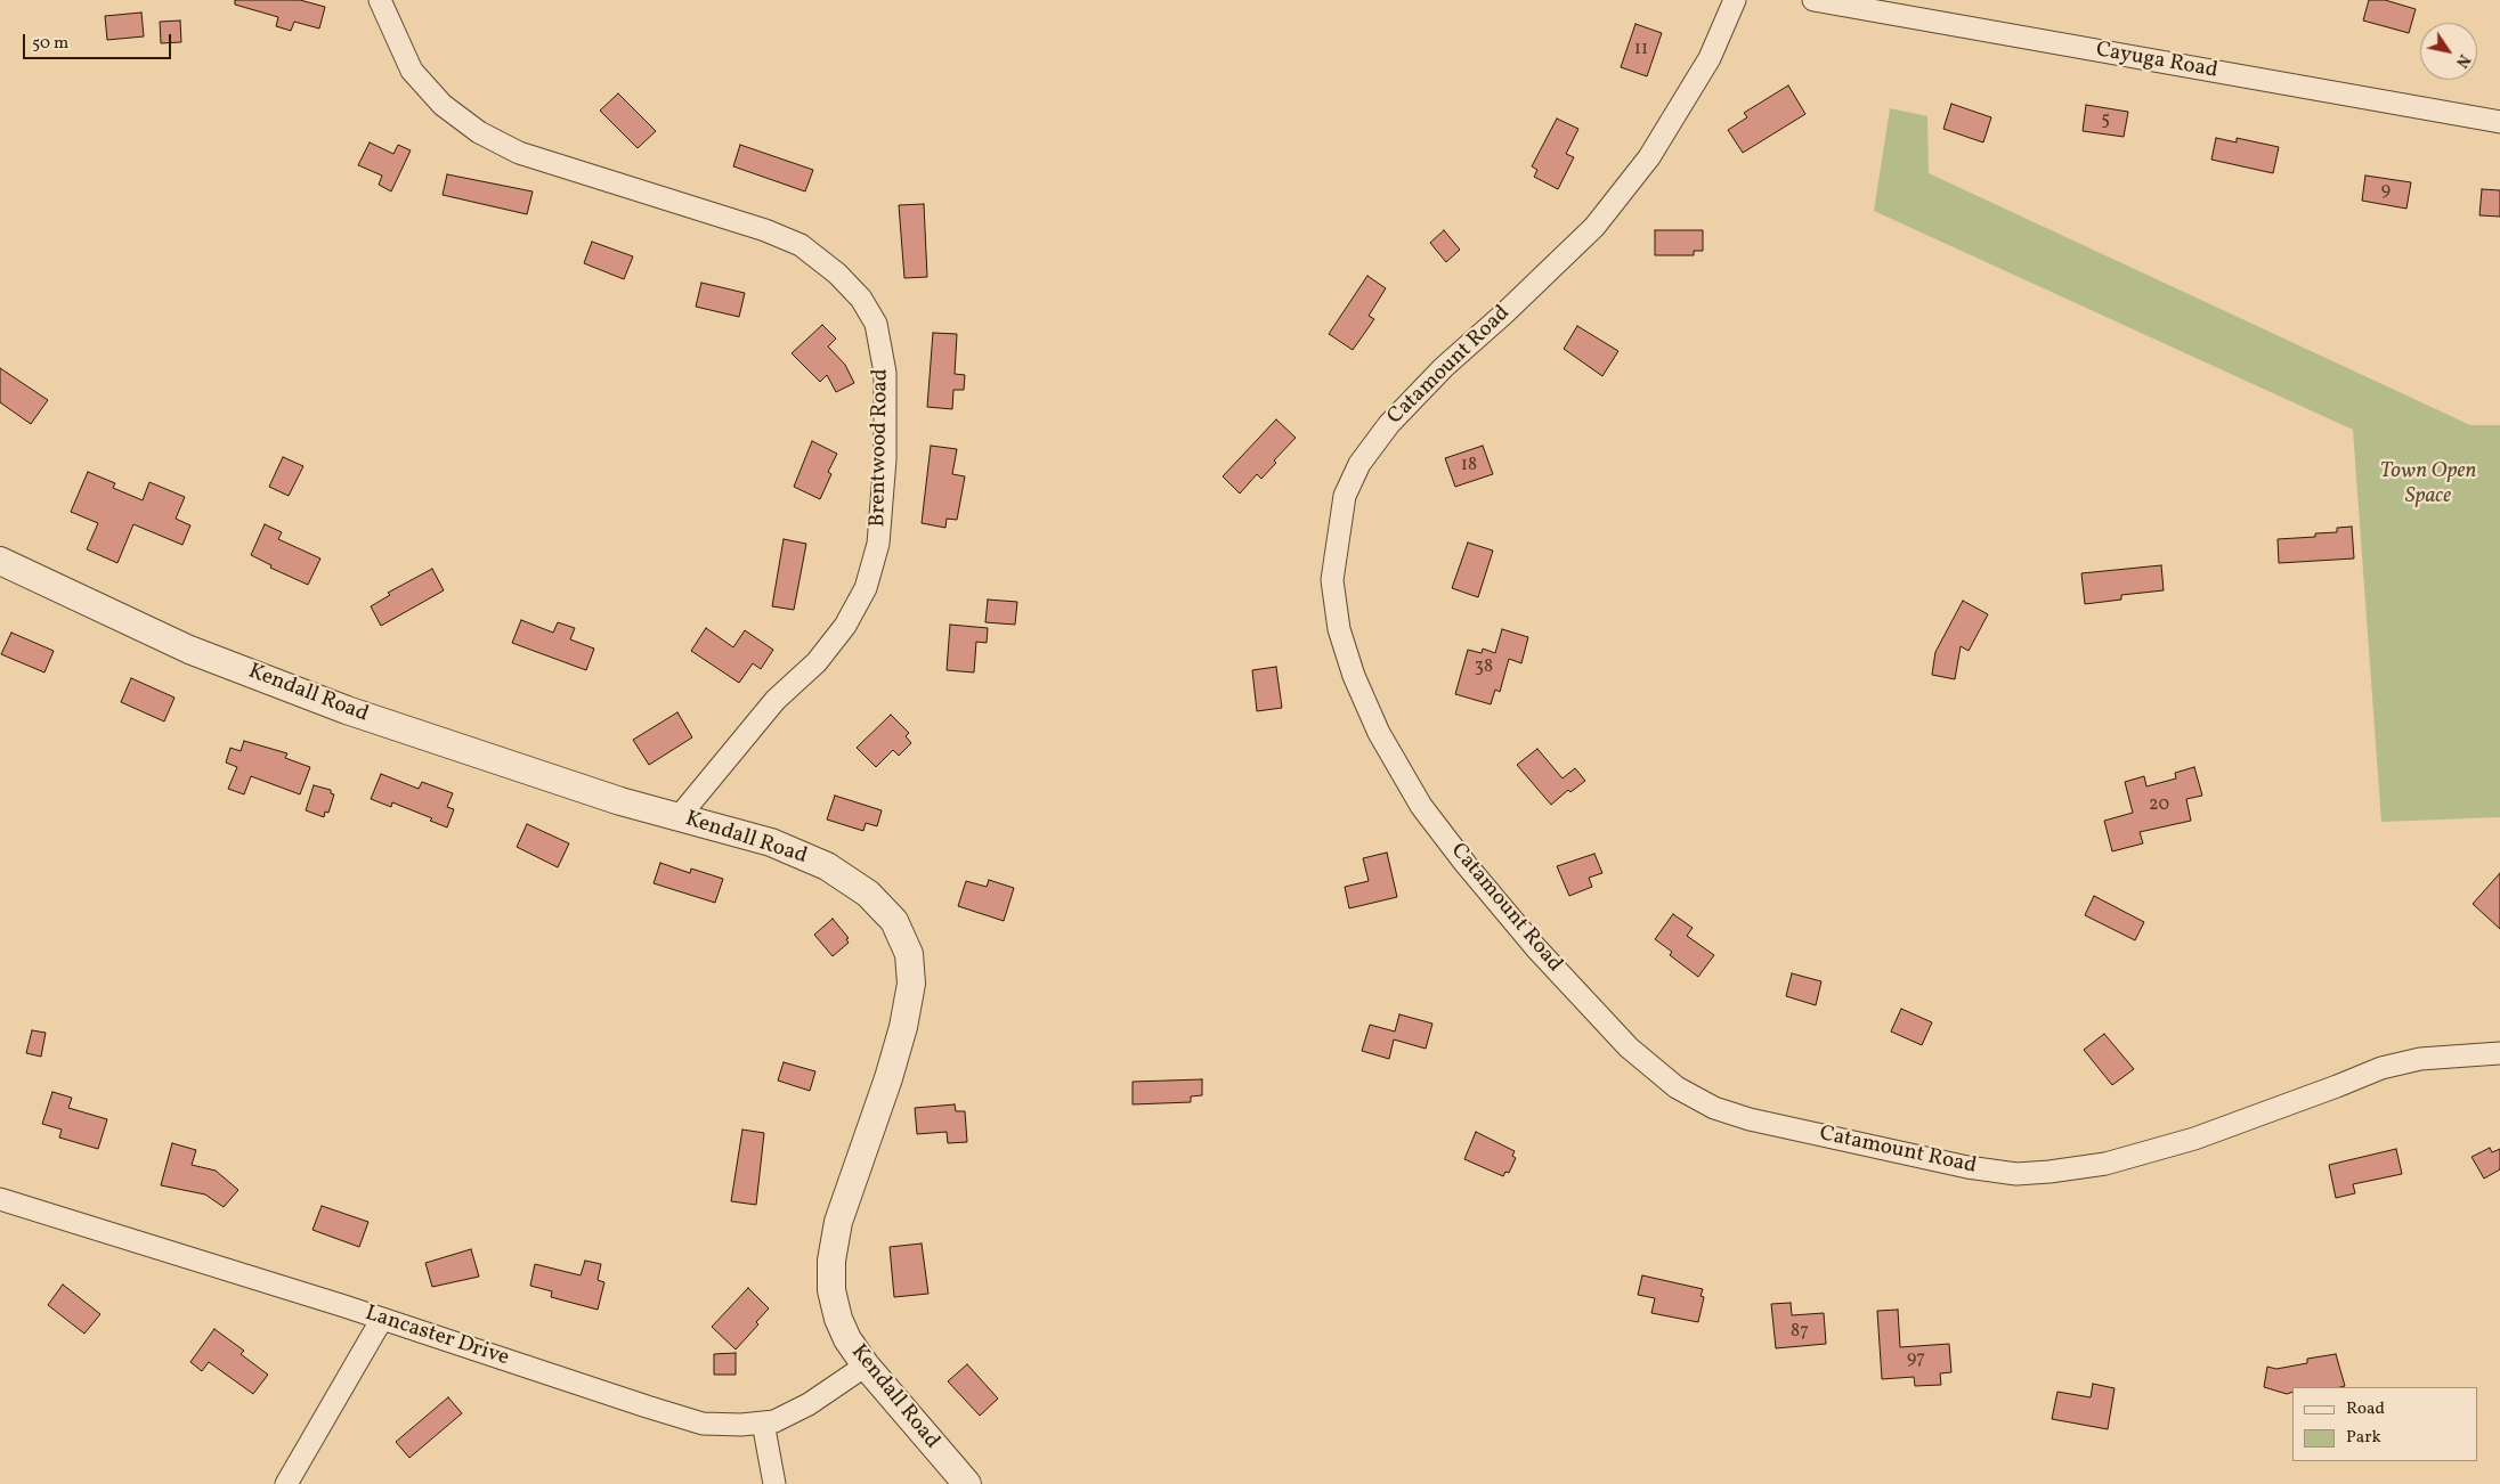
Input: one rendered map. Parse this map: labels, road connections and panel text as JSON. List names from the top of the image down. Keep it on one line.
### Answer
{"streets":{"street":["Cayuga Road","Catamount Road","Brentwood Road","Kendall Road","Lancaster Drive"]},"crossings":[["Brentwood Road","Kendall Road"],["Kendall Road","Lancaster Drive"]],"parks":["Town Open Space"],"house_numbers":["11","5","9","18","38","20","87","97"],"legend":["Road","Park"],"scale_bar":"50 m","north":"bottom right"}
